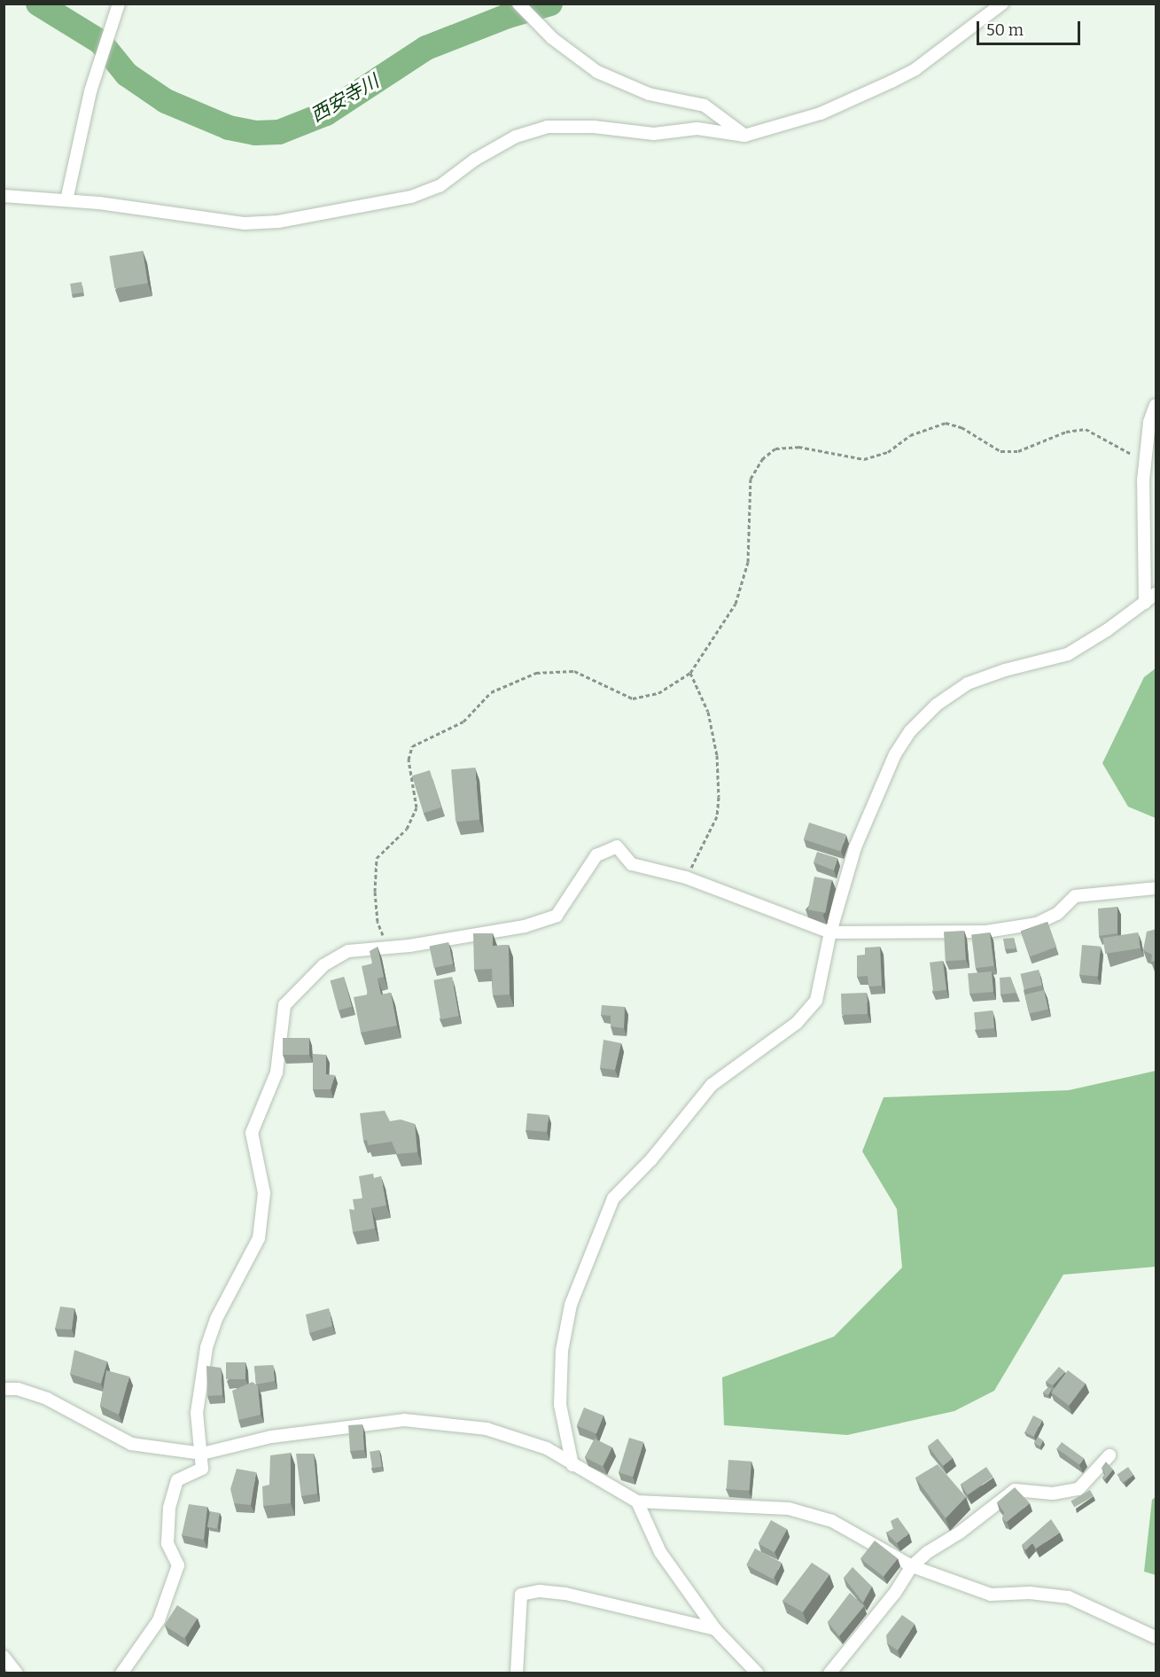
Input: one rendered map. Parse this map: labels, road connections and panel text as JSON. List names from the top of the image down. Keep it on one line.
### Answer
{"water":["西安寺川"],"scale_bar":"50 m"}
